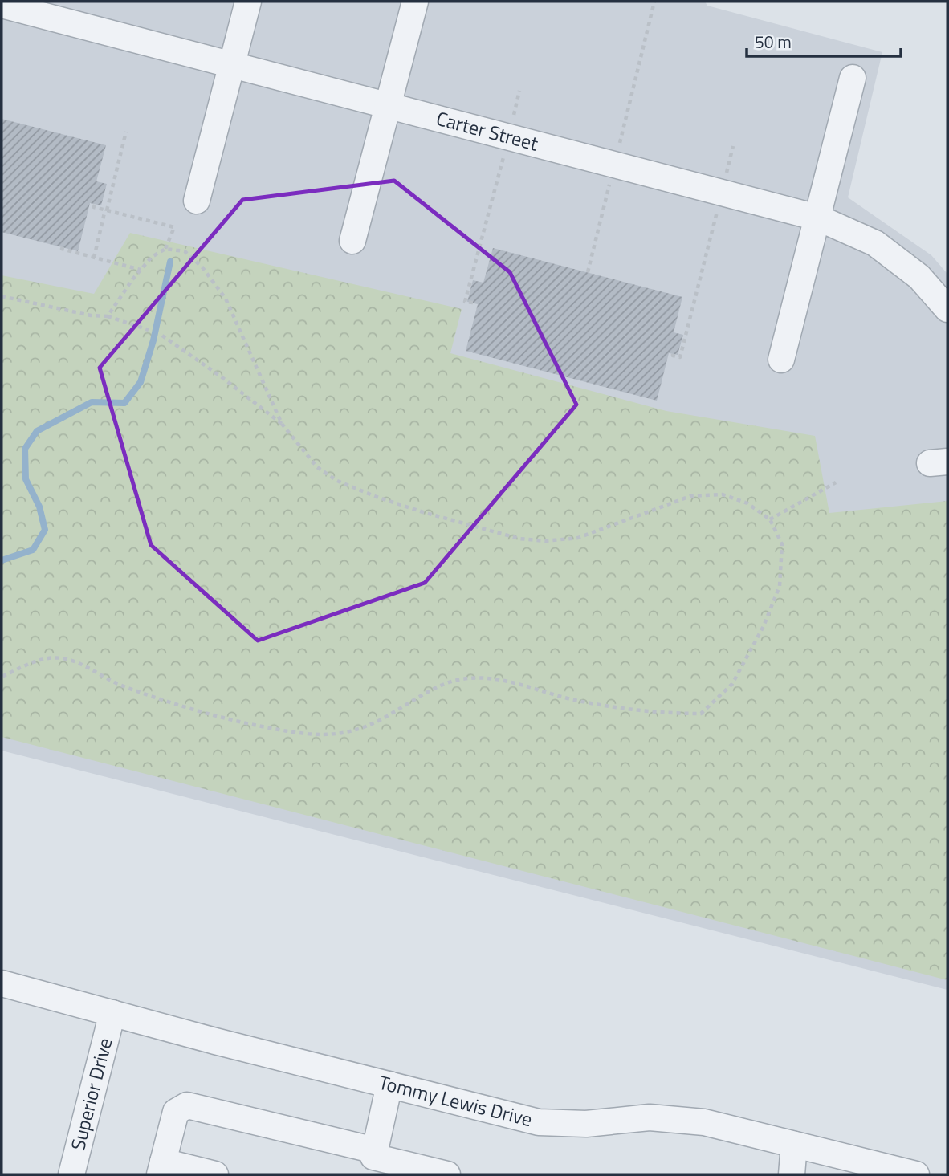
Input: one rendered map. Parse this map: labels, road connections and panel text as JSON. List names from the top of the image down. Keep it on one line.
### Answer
{"streets":{"street":["Carter Street","Superior Drive","Tommy Lewis Drive"]},"crossings":[["Superior Drive","Tommy Lewis Drive"]],"scale_bar":"50 m"}
